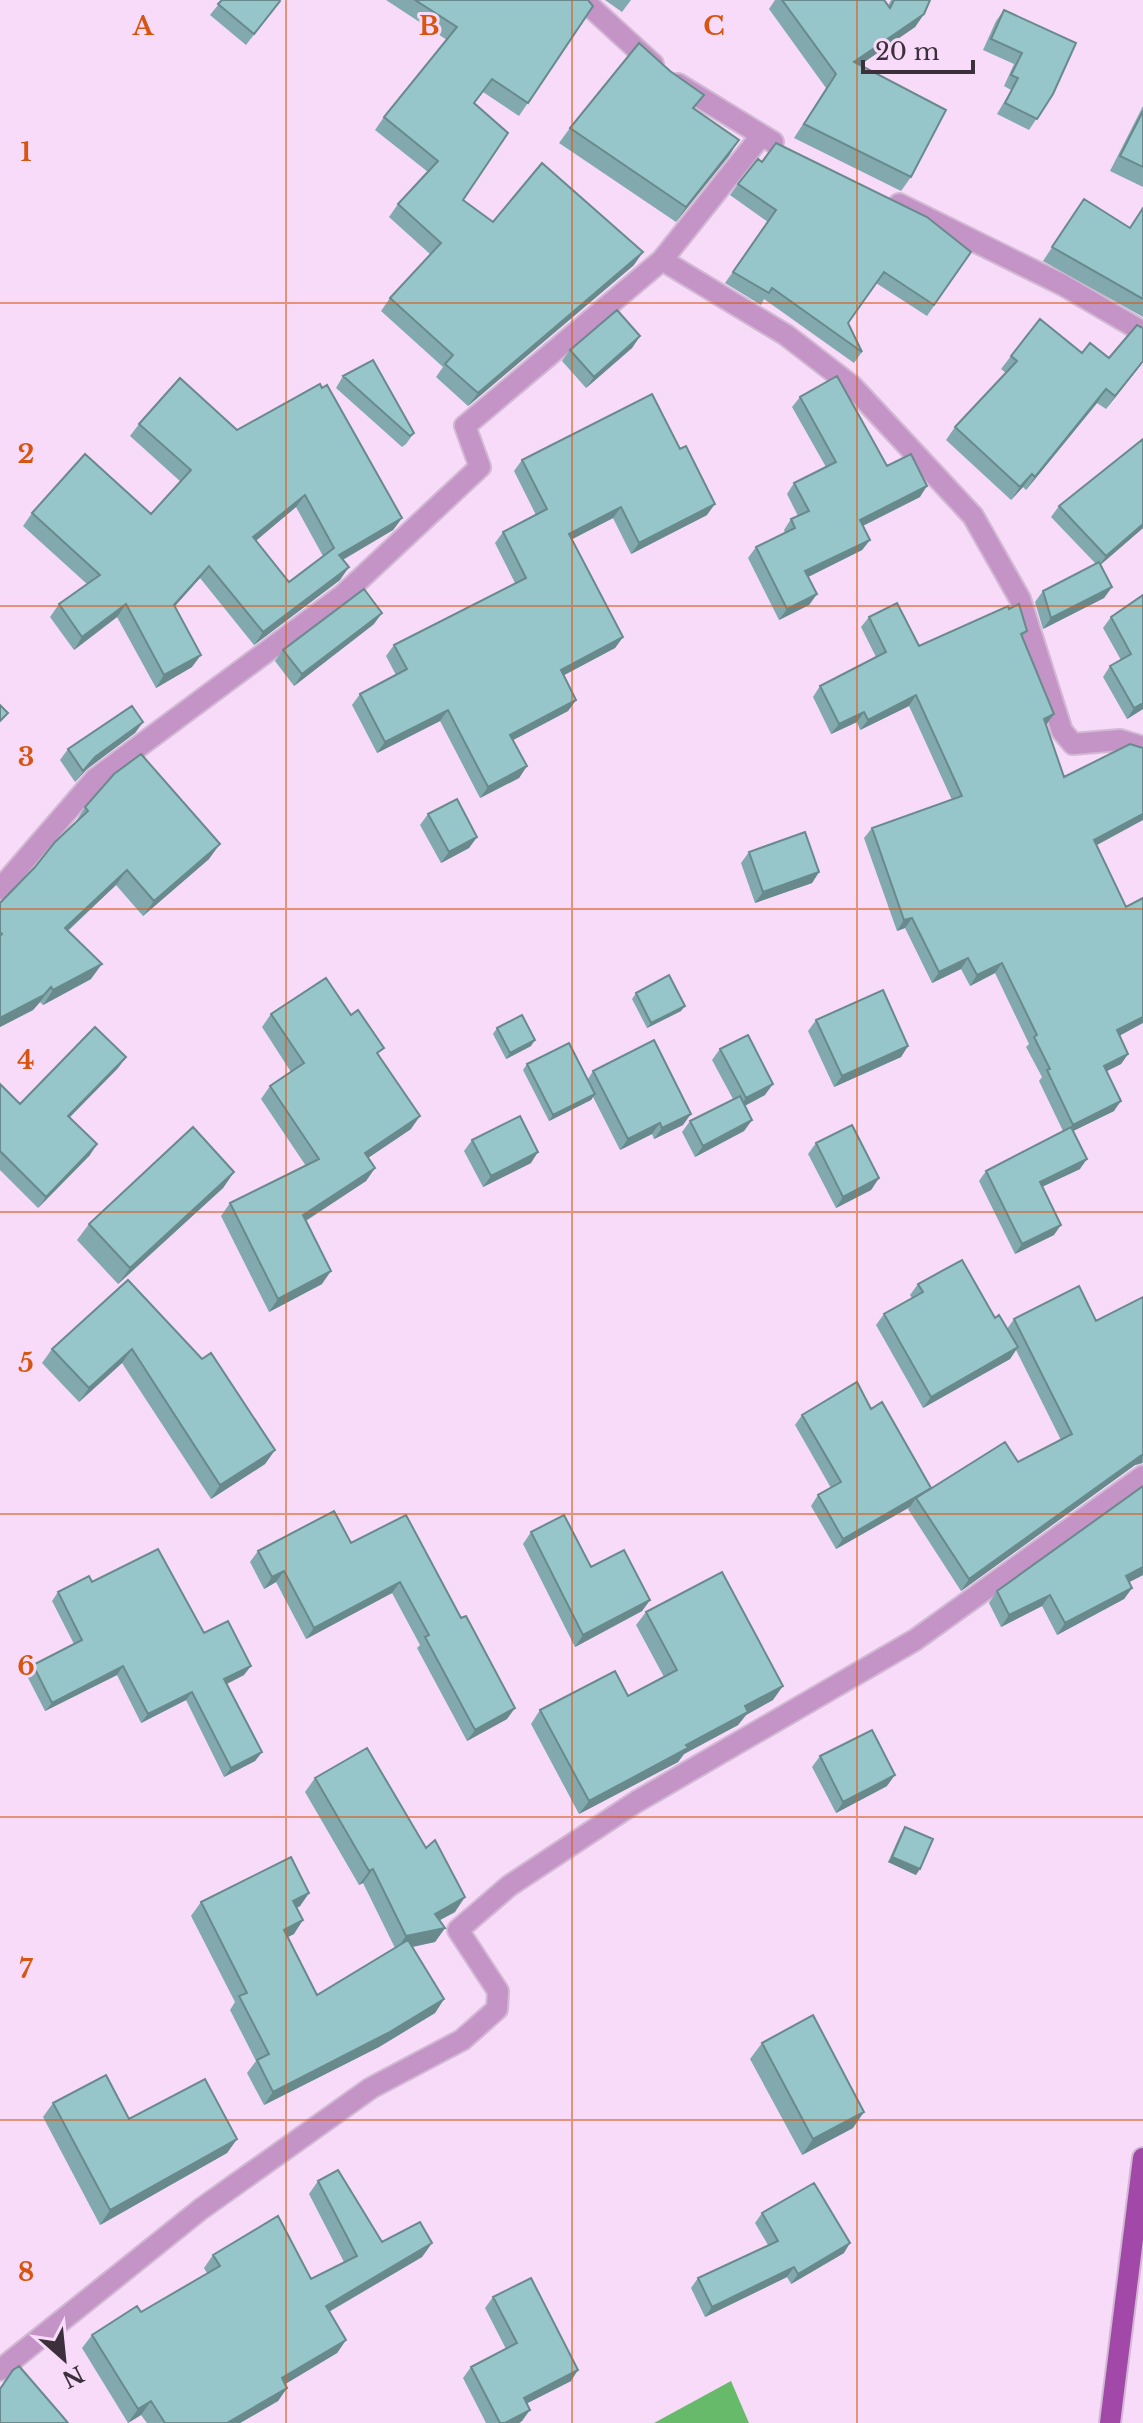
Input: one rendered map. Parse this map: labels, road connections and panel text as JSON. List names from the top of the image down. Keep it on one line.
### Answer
{"scale_bar":"20 m","north":"bottom right","grid":{"columns":["A","B","C"],"rows":["1","2","3","4","5","6","7","8"]}}
